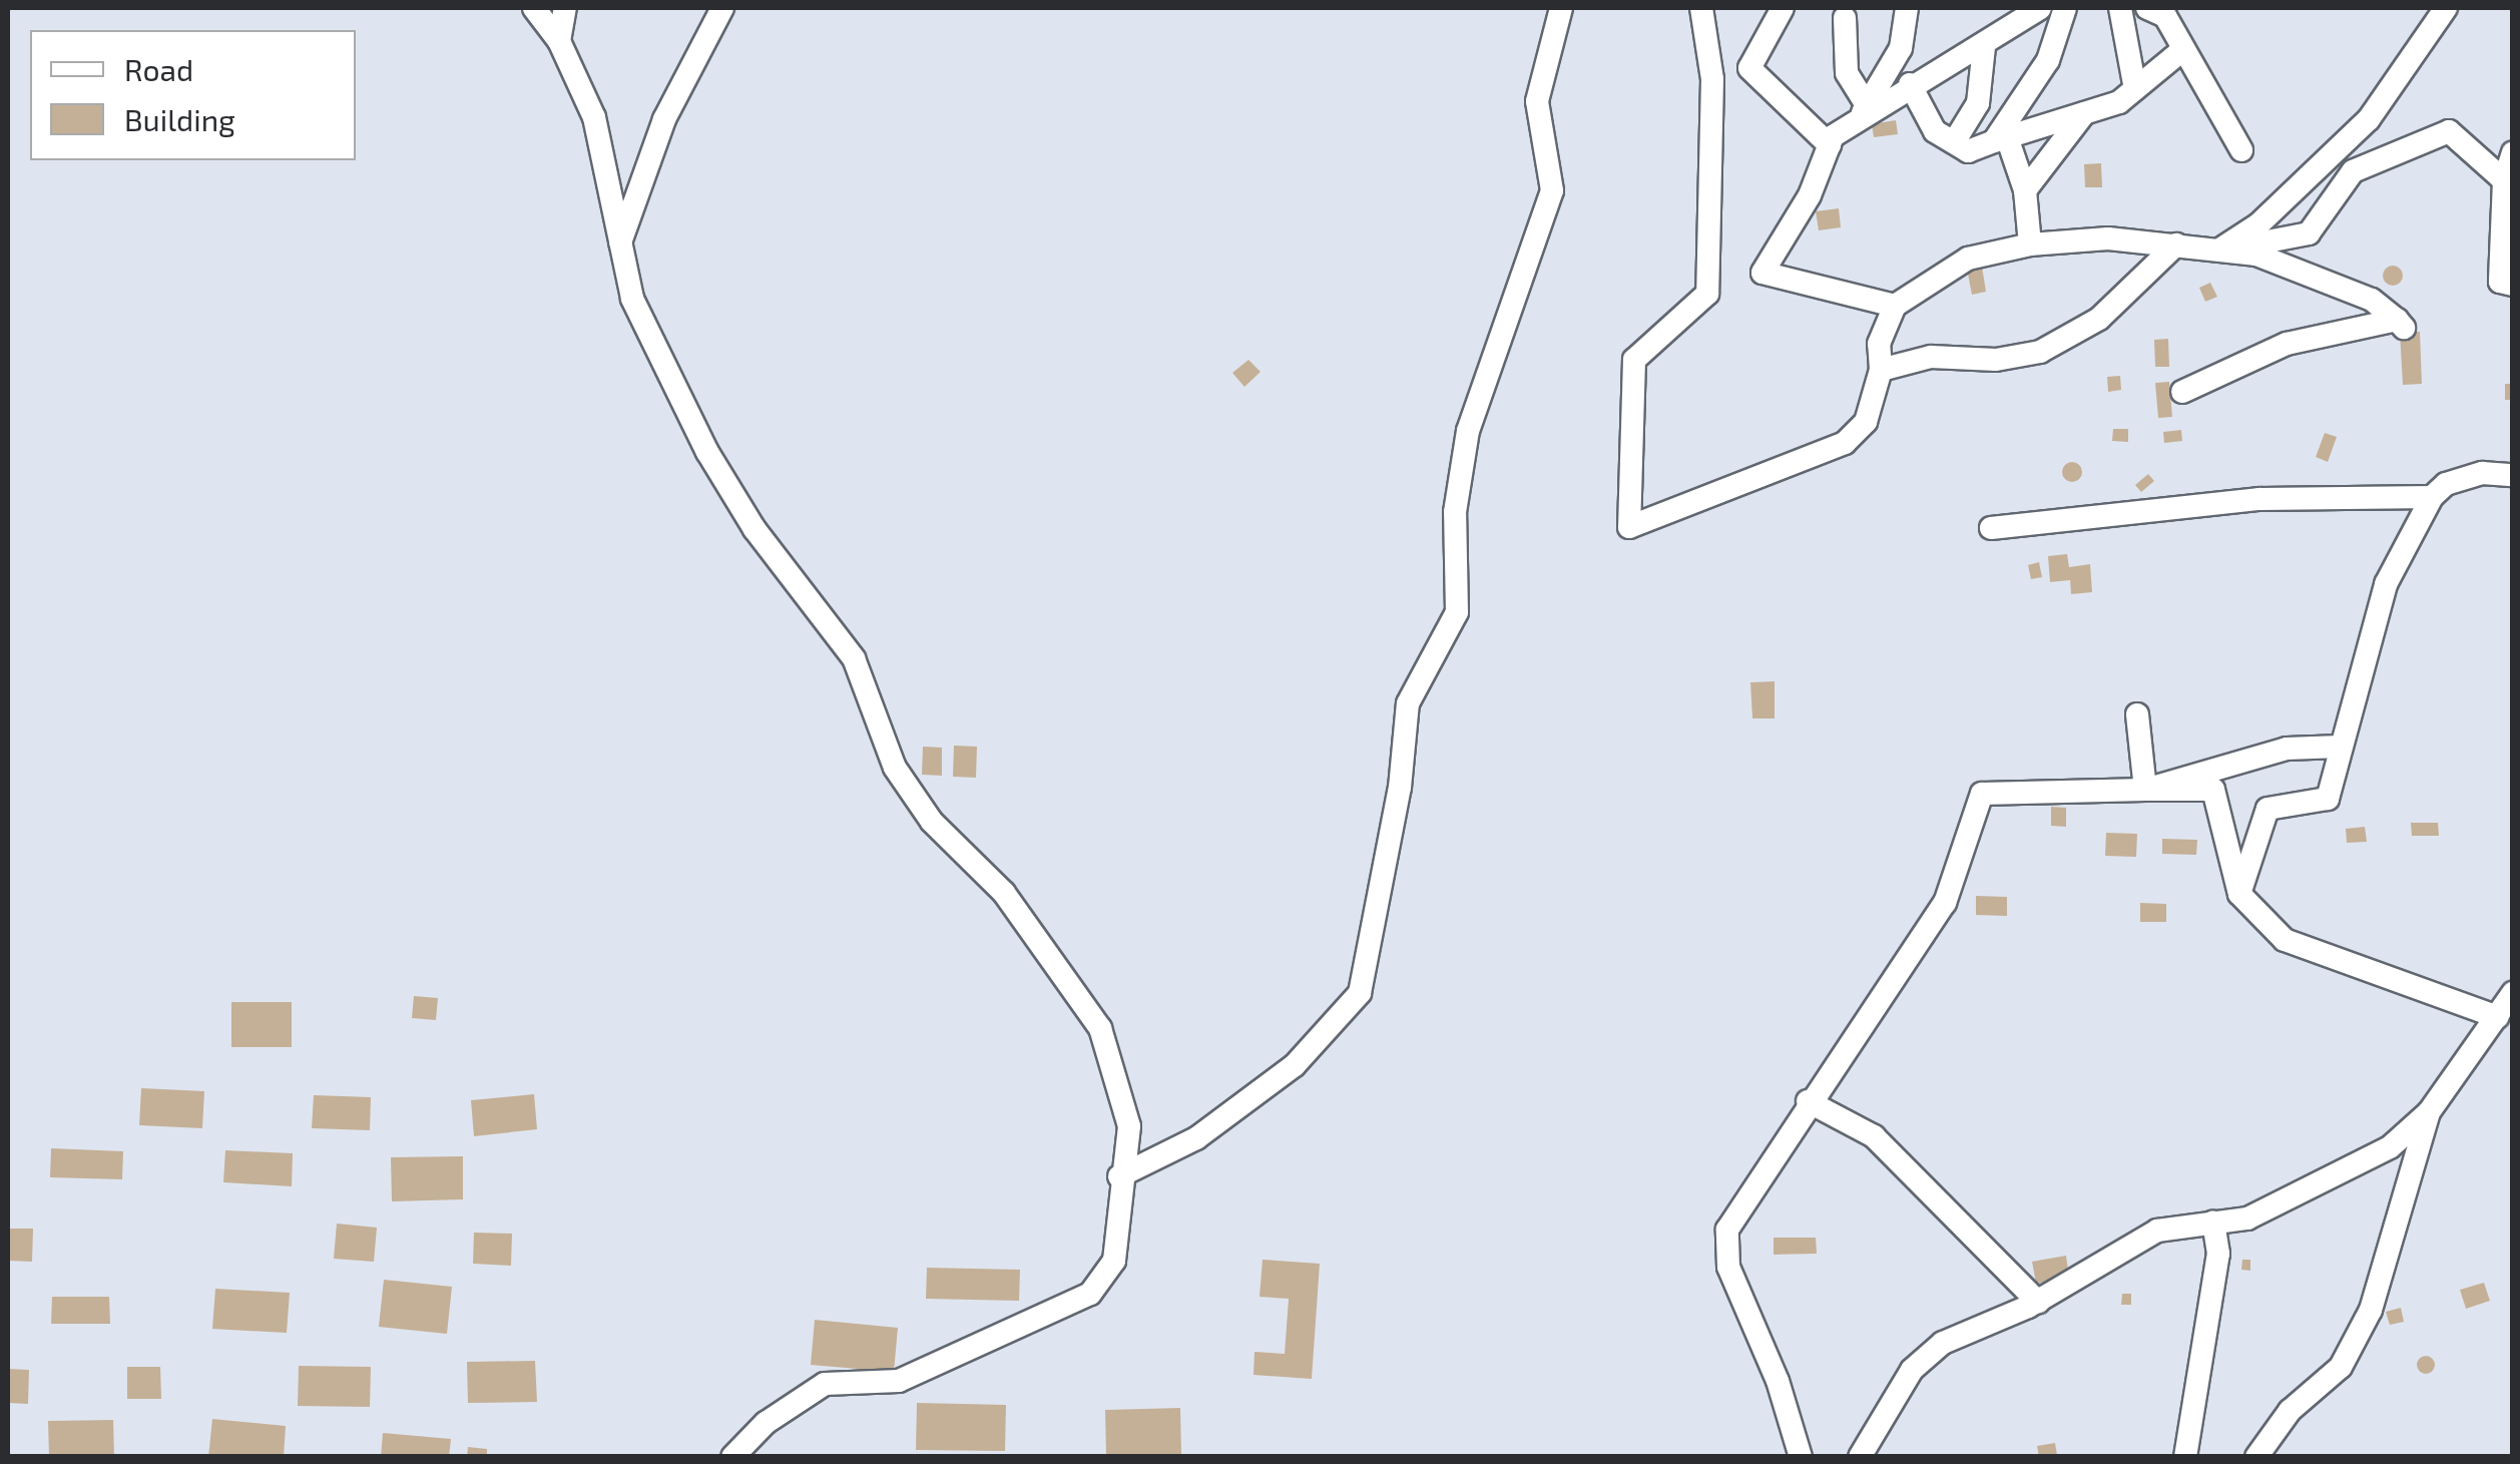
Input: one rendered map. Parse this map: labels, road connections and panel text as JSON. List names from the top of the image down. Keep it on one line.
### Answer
{"legend":["Road","Building"]}
